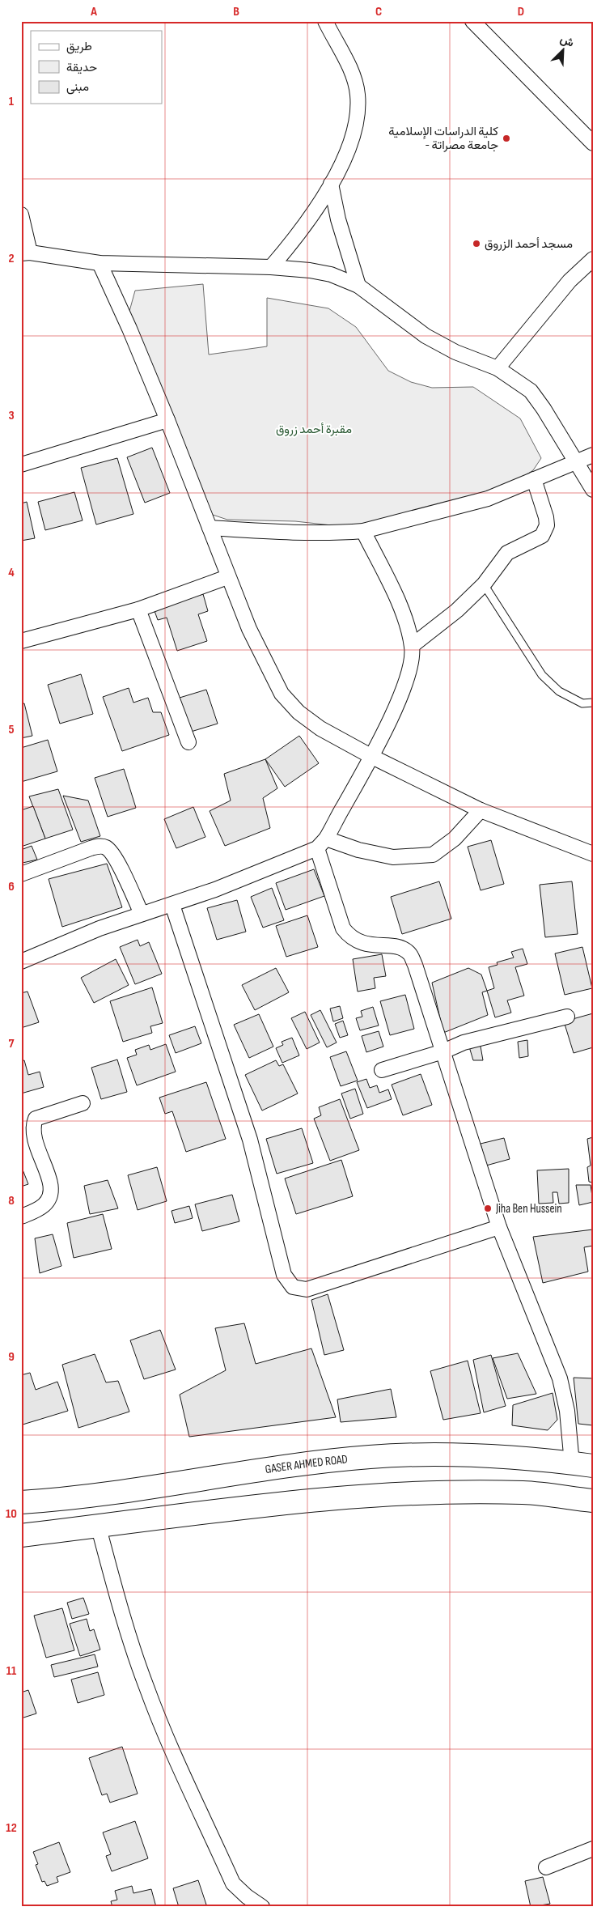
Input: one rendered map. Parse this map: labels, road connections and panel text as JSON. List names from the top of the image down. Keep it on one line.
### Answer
{"streets":{"main road":["GASER AHMED ROAD"]},"parks":["مقبرة أحمد زروق"],"places":["كلية الدراسات الإسلامية - جامعة مصراتة","مسجد أحمد الزروق","Jiha Ben Hussein"],"legend":["طريق","حديقة","مبنى"],"north":"top right","grid":{"columns":["A","B","C","D"],"rows":["1","2","3","4","5","6","7","8","9","10","11","12"]}}
